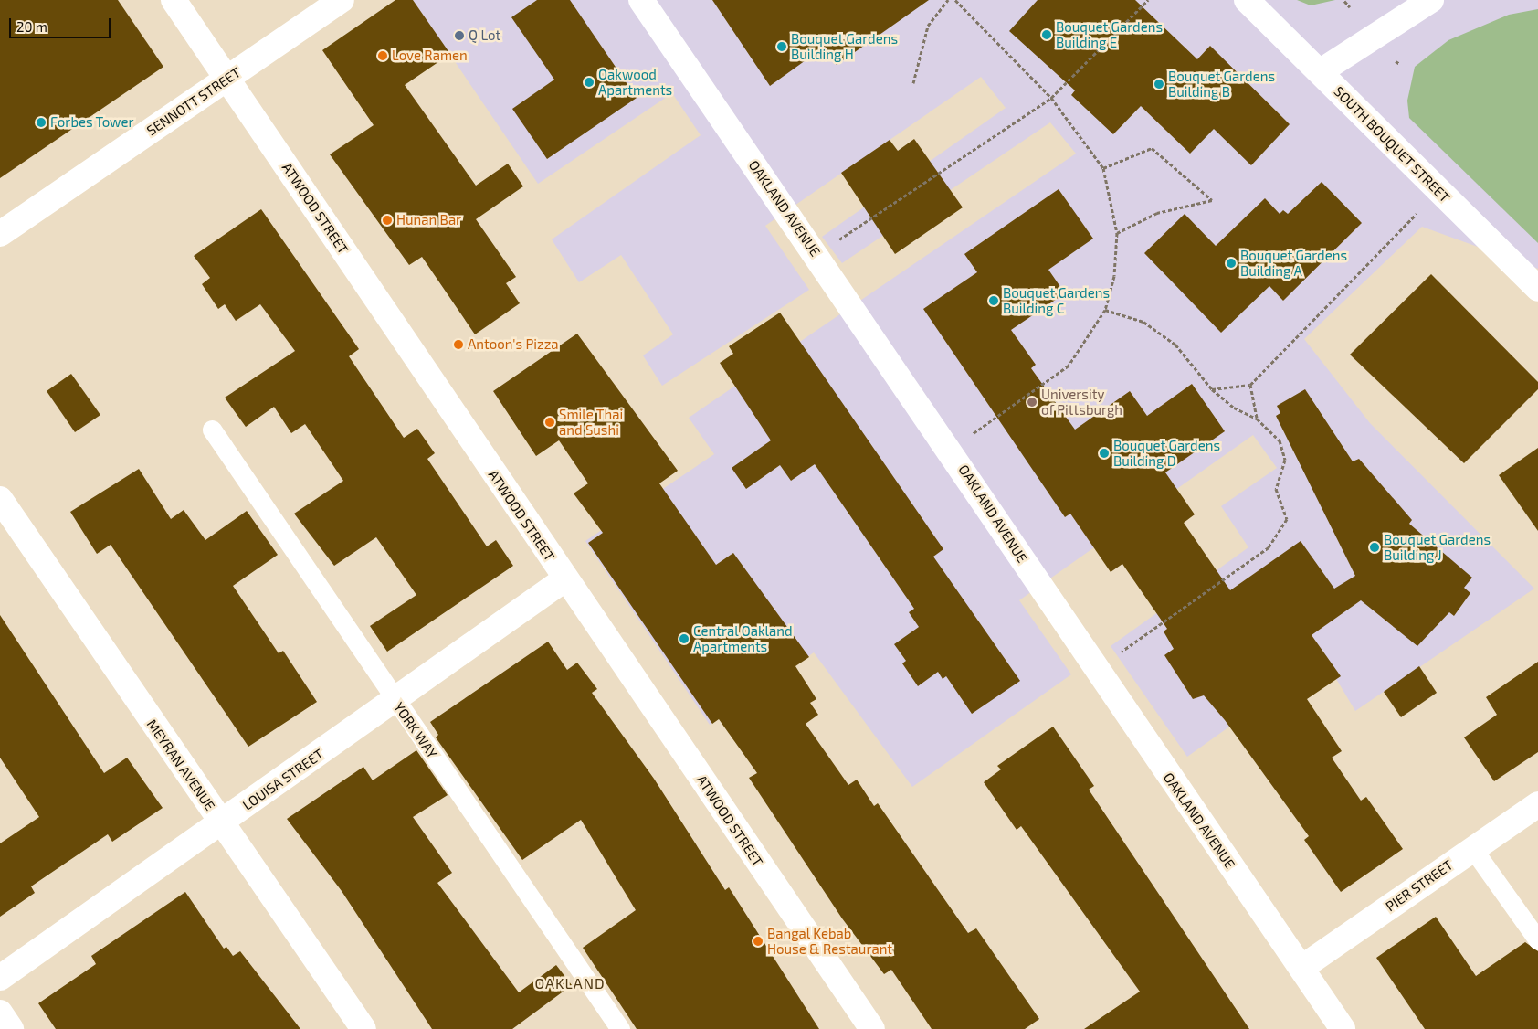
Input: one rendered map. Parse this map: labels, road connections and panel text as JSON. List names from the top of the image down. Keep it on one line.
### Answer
{"streets":{"street":["SENNOTT STREET","SOUTH BOUQUET STREET","ATWOOD STREET","OAKLAND AVENUE","MEYRAN AVENUE","LOUISA STREET","PIER STREET"],"lane":["YORK WAY"]},"crossings":[["SENNOTT STREET","ATWOOD STREET"],["ATWOOD STREET","LOUISA STREET"],["OAKLAND AVENUE","PIER STREET"],["YORK WAY","LOUISA STREET"],["MEYRAN AVENUE","LOUISA STREET"]],"districts":["OAKLAND"],"places":["Bouquet Gardens Building E","Q Lot","Bouquet Gardens Building H","Love Ramen","Oakwood Apartments","Bouquet Gardens Building B","Forbes Tower","Hunan Bar","Bouquet Gardens Building A","Bouquet Gardens Building C","Antoon's Pizza","University of Pittsburgh","Smile Thai and Sushi","Bouquet Gardens Building D","Bouquet Gardens Building J","Central Oakland Apartments","Bangal Kebab House & Restaurant"],"scale_bar":"20 m"}
